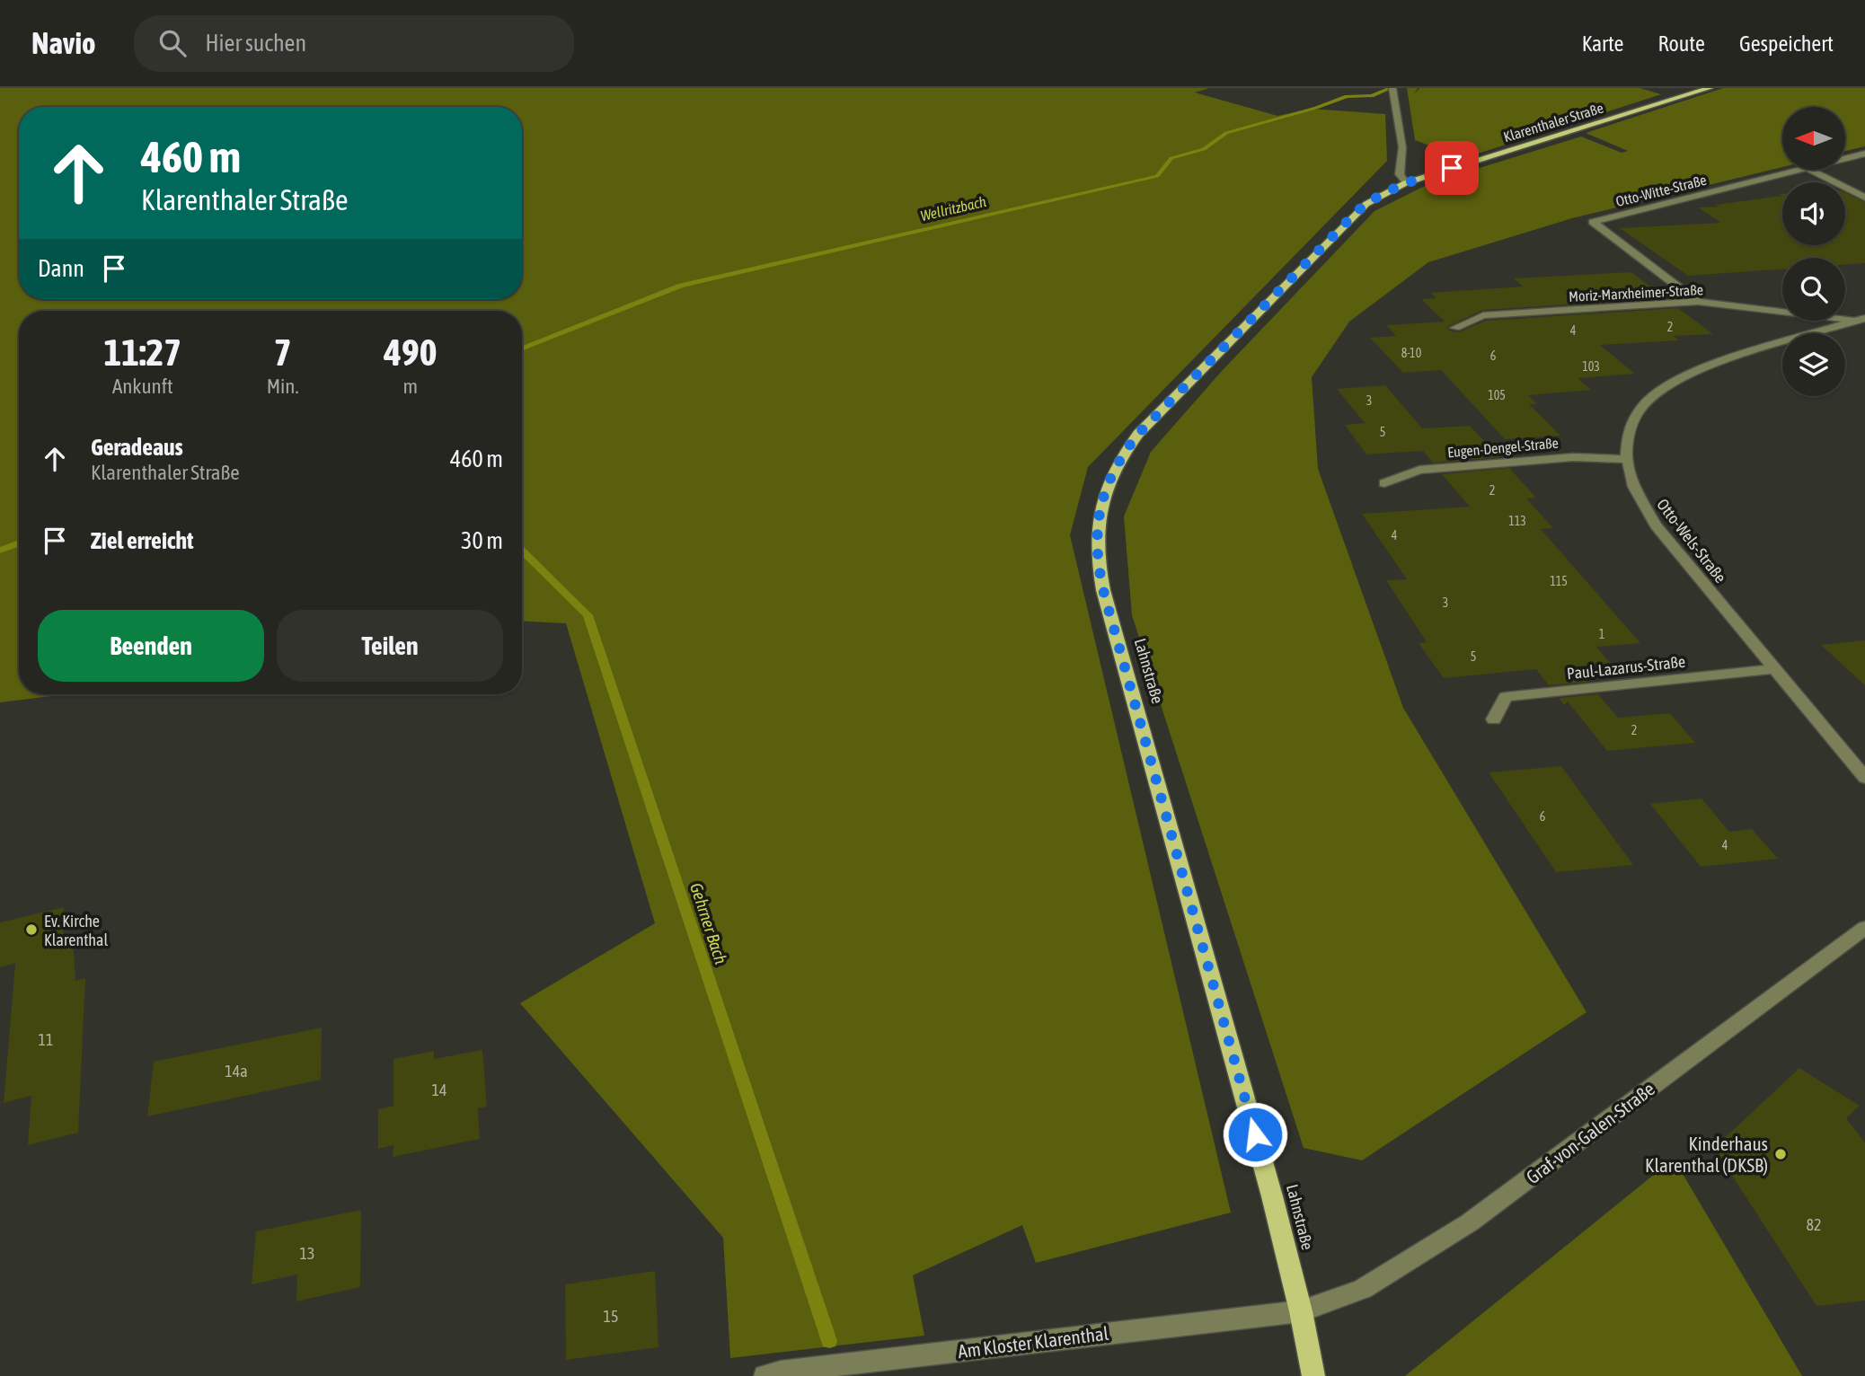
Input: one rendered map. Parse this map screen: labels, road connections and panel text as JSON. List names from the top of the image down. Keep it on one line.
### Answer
{"streets":{"main road":["Klarenthaler Straße","Lahnstraße"],"street":["Otto-Witte-Straße","Moriz-Marxheimer-Straße","Eugen-Dengel-Straße","Otto-Wels-Straße","Paul-Lazarus-Straße","Graf-von-Galen-Straße","Am Kloster Klarenthal"]},"crossings":[["Klarenthaler Straße","Lahnstraße"],["Otto-Witte-Straße","Moriz-Marxheimer-Straße"],["Moriz-Marxheimer-Straße","Otto-Wels-Straße"],["Eugen-Dengel-Straße","Otto-Wels-Straße"],["Otto-Wels-Straße","Paul-Lazarus-Straße"],["Lahnstraße","Graf-von-Galen-Straße"],["Lahnstraße","Am Kloster Klarenthal"],["Graf-von-Galen-Straße","Am Kloster Klarenthal"]],"water":["Wellritzbach","Gehrner Bach"],"places":["Ev. Kirche Klarenthal","Kinderhaus Klarenthal (DKSB)"],"house_numbers":["2","4","8-10","6","103","105","3","5","2","113","4","115","3","1","5","2","6","4","11","14a","14","82","13","15"],"north":"left","page":{"header":"Navio","search":"Hier suchen","nav":["Karte","Route","Gespeichert"],"turn":["460 m","Klarenthaler Straße"],"then":"Dann","eta":["11:27","Ankunft","7","Min.","490","m"],"list":[{"name":"Geradeaus","note":"Klarenthaler Straße","value":"460 m"},{"name":"Ziel erreicht","value":"30 m"}],"buttons":["Beenden","Teilen"]}}
